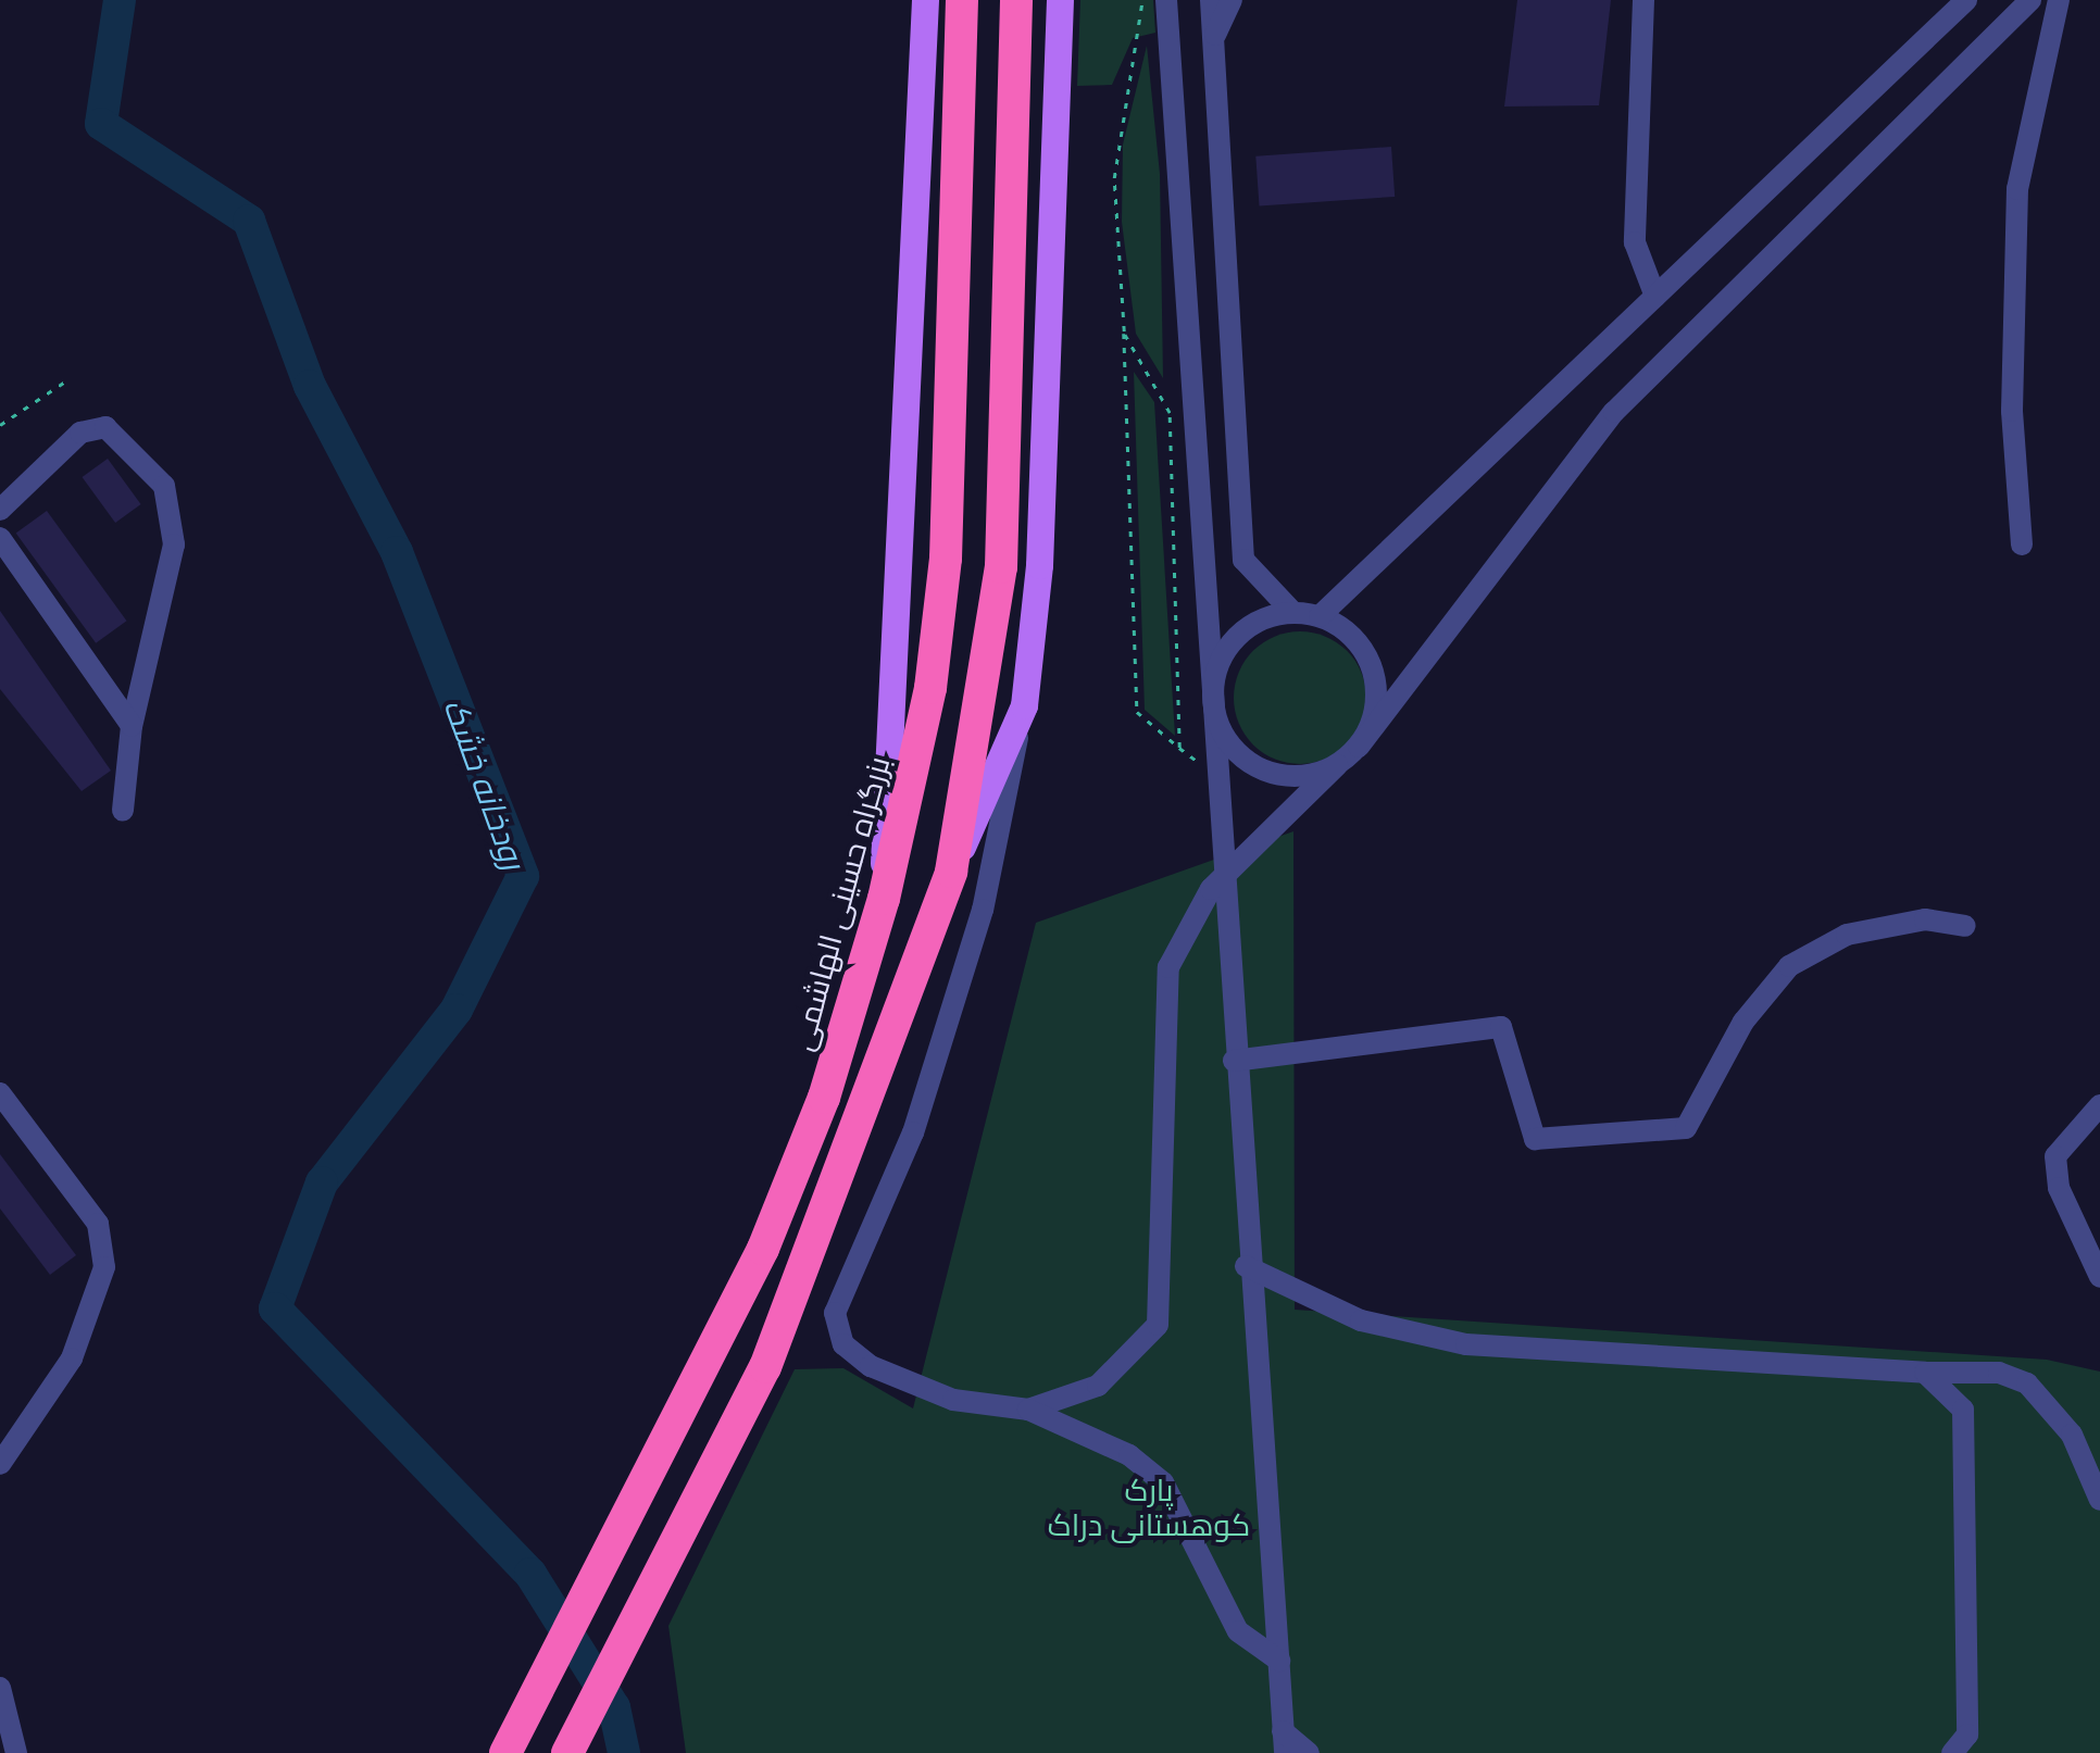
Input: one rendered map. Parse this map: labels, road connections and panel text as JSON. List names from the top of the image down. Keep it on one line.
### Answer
{"streets":{"highway":["بزرگراه حسینی الهاشمی"]},"water":["رودخانه خشک"],"parks":["پارک کوهستانی دراک"]}
